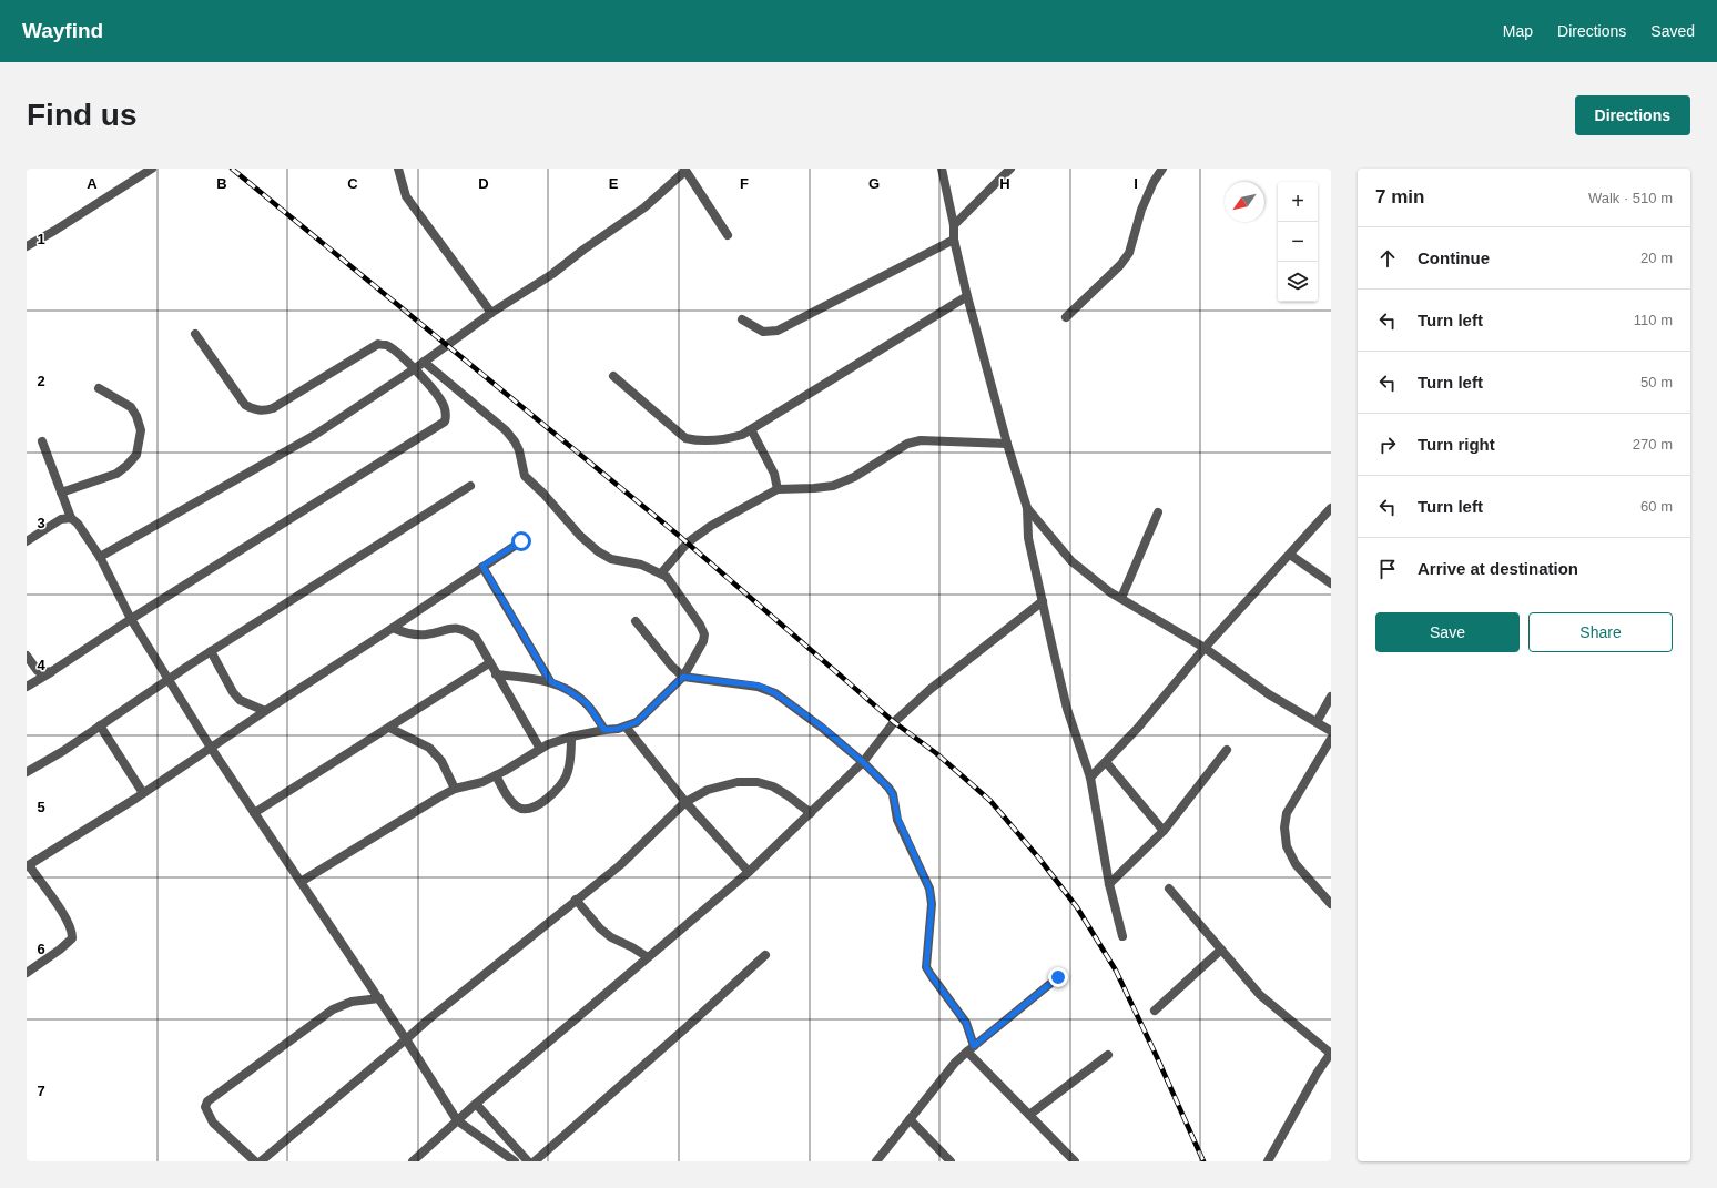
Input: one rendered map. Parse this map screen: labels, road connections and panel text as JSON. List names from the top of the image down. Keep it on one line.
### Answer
{"north":"bottom left","page":{"header":"Wayfind","nav":["Map","Directions","Saved"],"buttons":["Directions",["Save","Share"]],"title":"Find us","heading":["7 min","Walk · 510 m"],"map_buttons":["+","−"],"list":[["Continue","20 m"],["Turn left","110 m"],["Turn left","50 m"],["Turn right","270 m"],["Turn left","60 m"],"Arrive at destination"]},"grid":{"columns":["A","B","C","D","E","F","G","H","I"],"rows":["1","2","3","4","5","6","7"]}}
